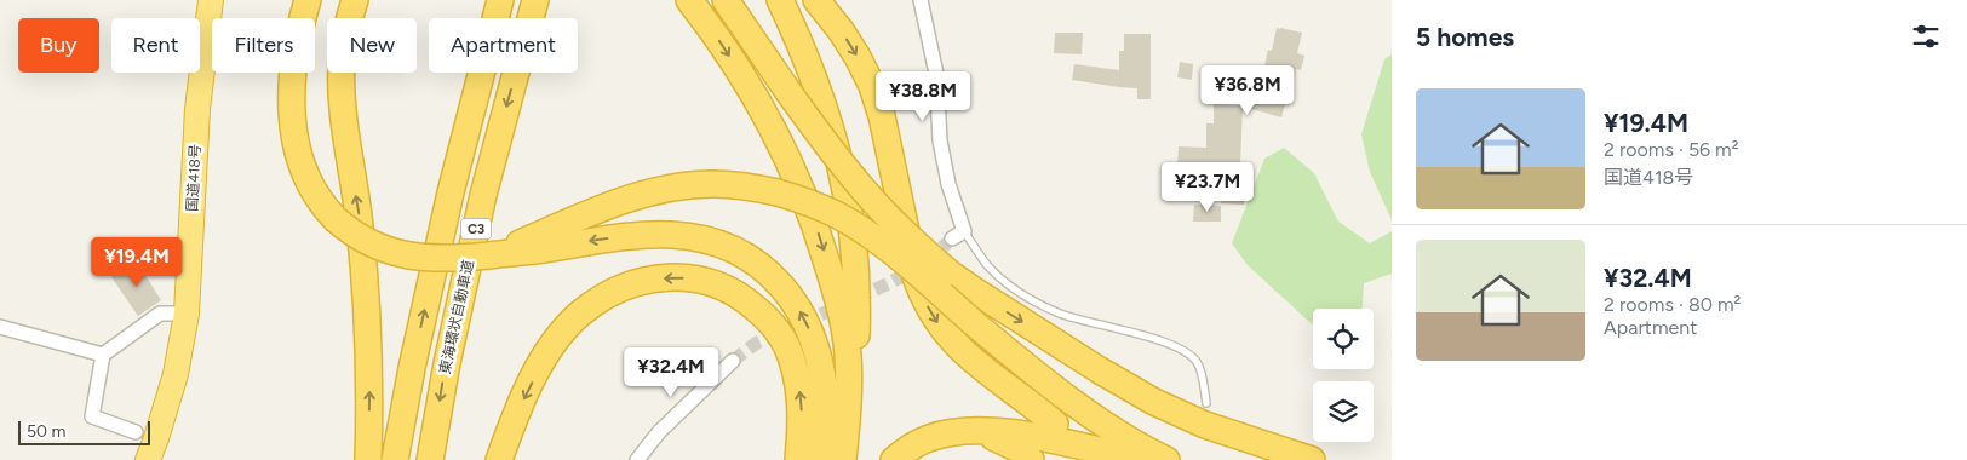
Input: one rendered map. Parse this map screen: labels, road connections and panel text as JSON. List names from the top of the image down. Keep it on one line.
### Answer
{"streets":{"highway":["国道418号","C3","東海環状自動車道"]},"scale_bar":"50 m","page":{"heading":"5 homes","chip":["Buy","Rent","Filters","New","Apartment"],"price":["¥36.8M","¥38.8M","¥23.7M","¥19.4M","¥32.4M"],"list":[{"name":"¥19.4M","note":"2 rooms · 56 m² · 国道418号"},{"name":"¥32.4M","note":"2 rooms · 80 m² · Apartment"}],"scale":"50 m"}}
